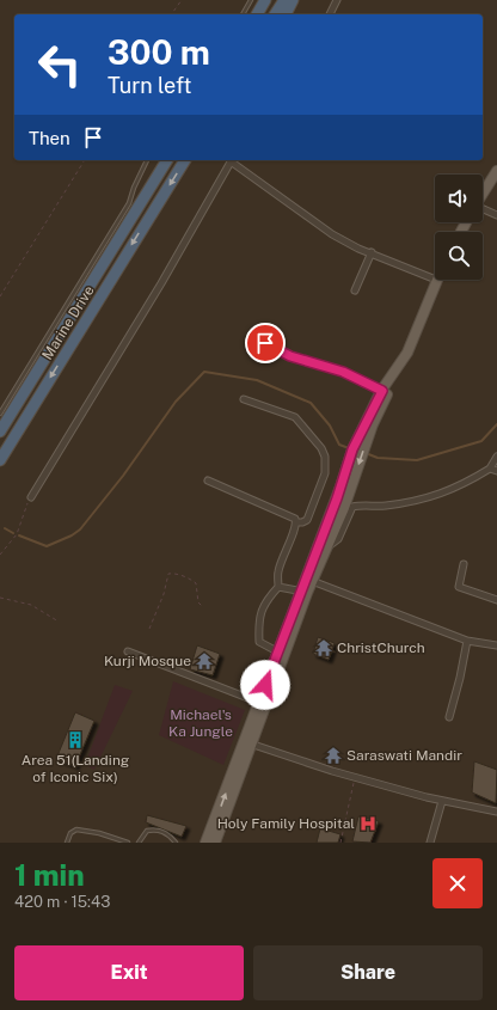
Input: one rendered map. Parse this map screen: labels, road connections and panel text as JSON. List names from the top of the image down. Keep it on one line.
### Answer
{"streets":{"highway":["Marine Drive"]},"parks":["Michael's Ka Jungle"],"places":{"temple":["ChristChurch","Kurji Mosque","Saraswati Mandir"],"building":["Area 51(Landing of Iconic Six)"],"hospital":["Holy Family Hospital"]},"page":{"turn":["300 m","Turn left"],"then":"Then","heading":["1 min","420 m · 15:43"],"buttons":["Exit","Share"]}}
